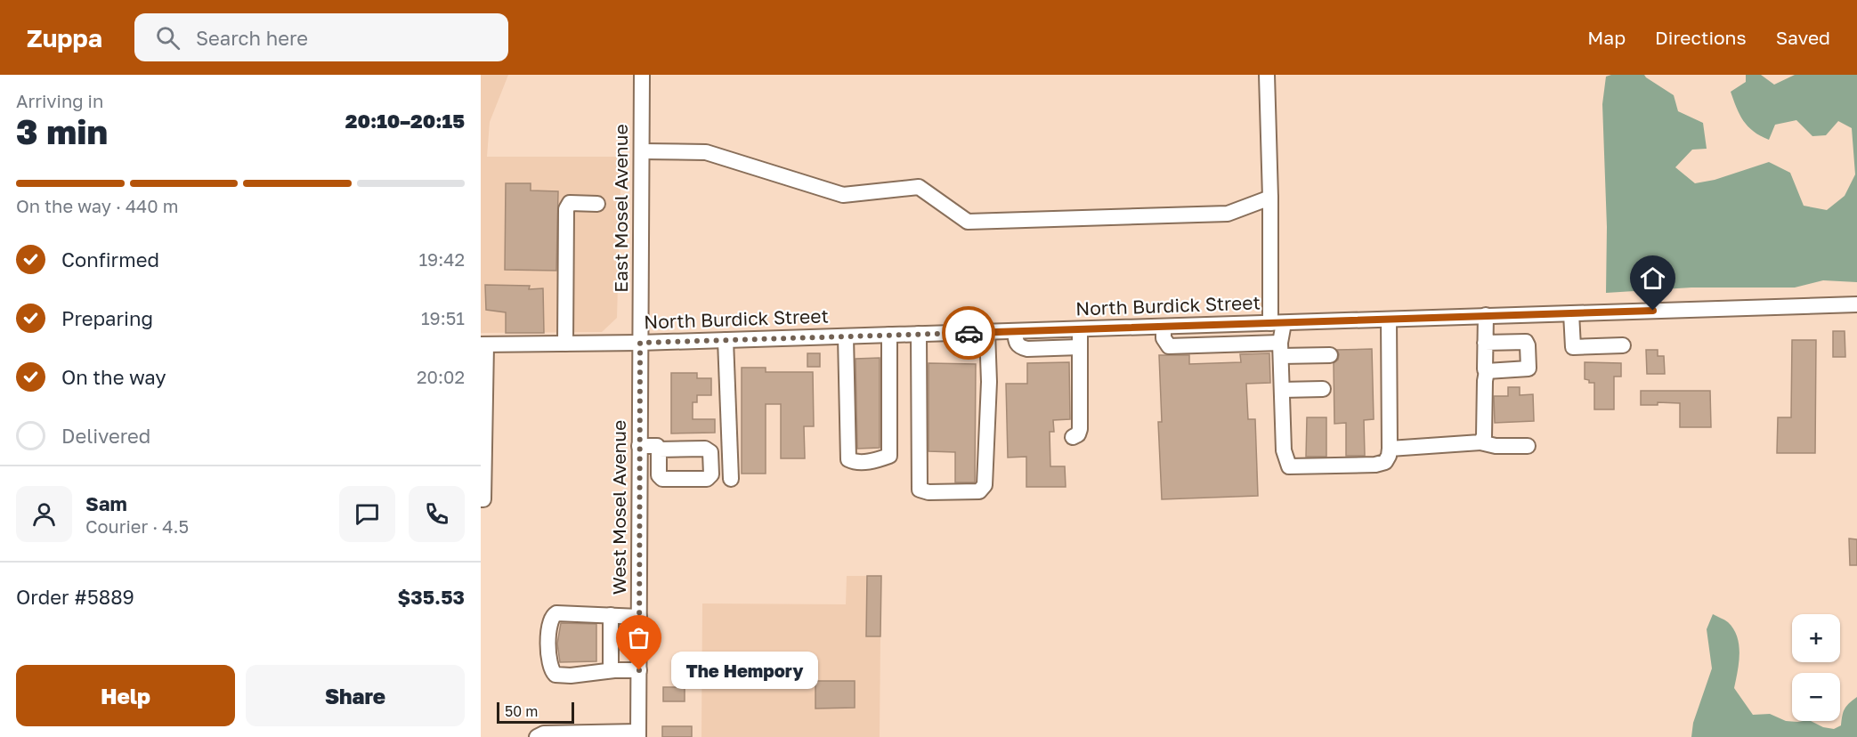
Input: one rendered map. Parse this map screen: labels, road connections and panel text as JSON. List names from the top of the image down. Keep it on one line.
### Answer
{"streets":{"street":["East Mosel Avenue","North Burdick Street","West Mosel Avenue"]},"crossings":[["East Mosel Avenue","North Burdick Street"],["East Mosel Avenue","West Mosel Avenue"],["North Burdick Street","West Mosel Avenue"]],"places":["The Hempory"],"scale_bar":"50 m","page":{"header":"Zuppa","search":"Search here","nav":["Map","Directions","Saved"],"heading":["3 min","Arriving in","20:10–20:15"],"panel":["Sam","Courier · 4.5","Order #5889","$35.53"],"bar":"On the way · 440 m","list":[["Confirmed","19:42"],["Preparing","19:51"],["On the way","20:02"],"Delivered"],"map_buttons":["+","−"],"bubble":"The Hempory","buttons":["Help","Share"],"scale":"50 m"}}
